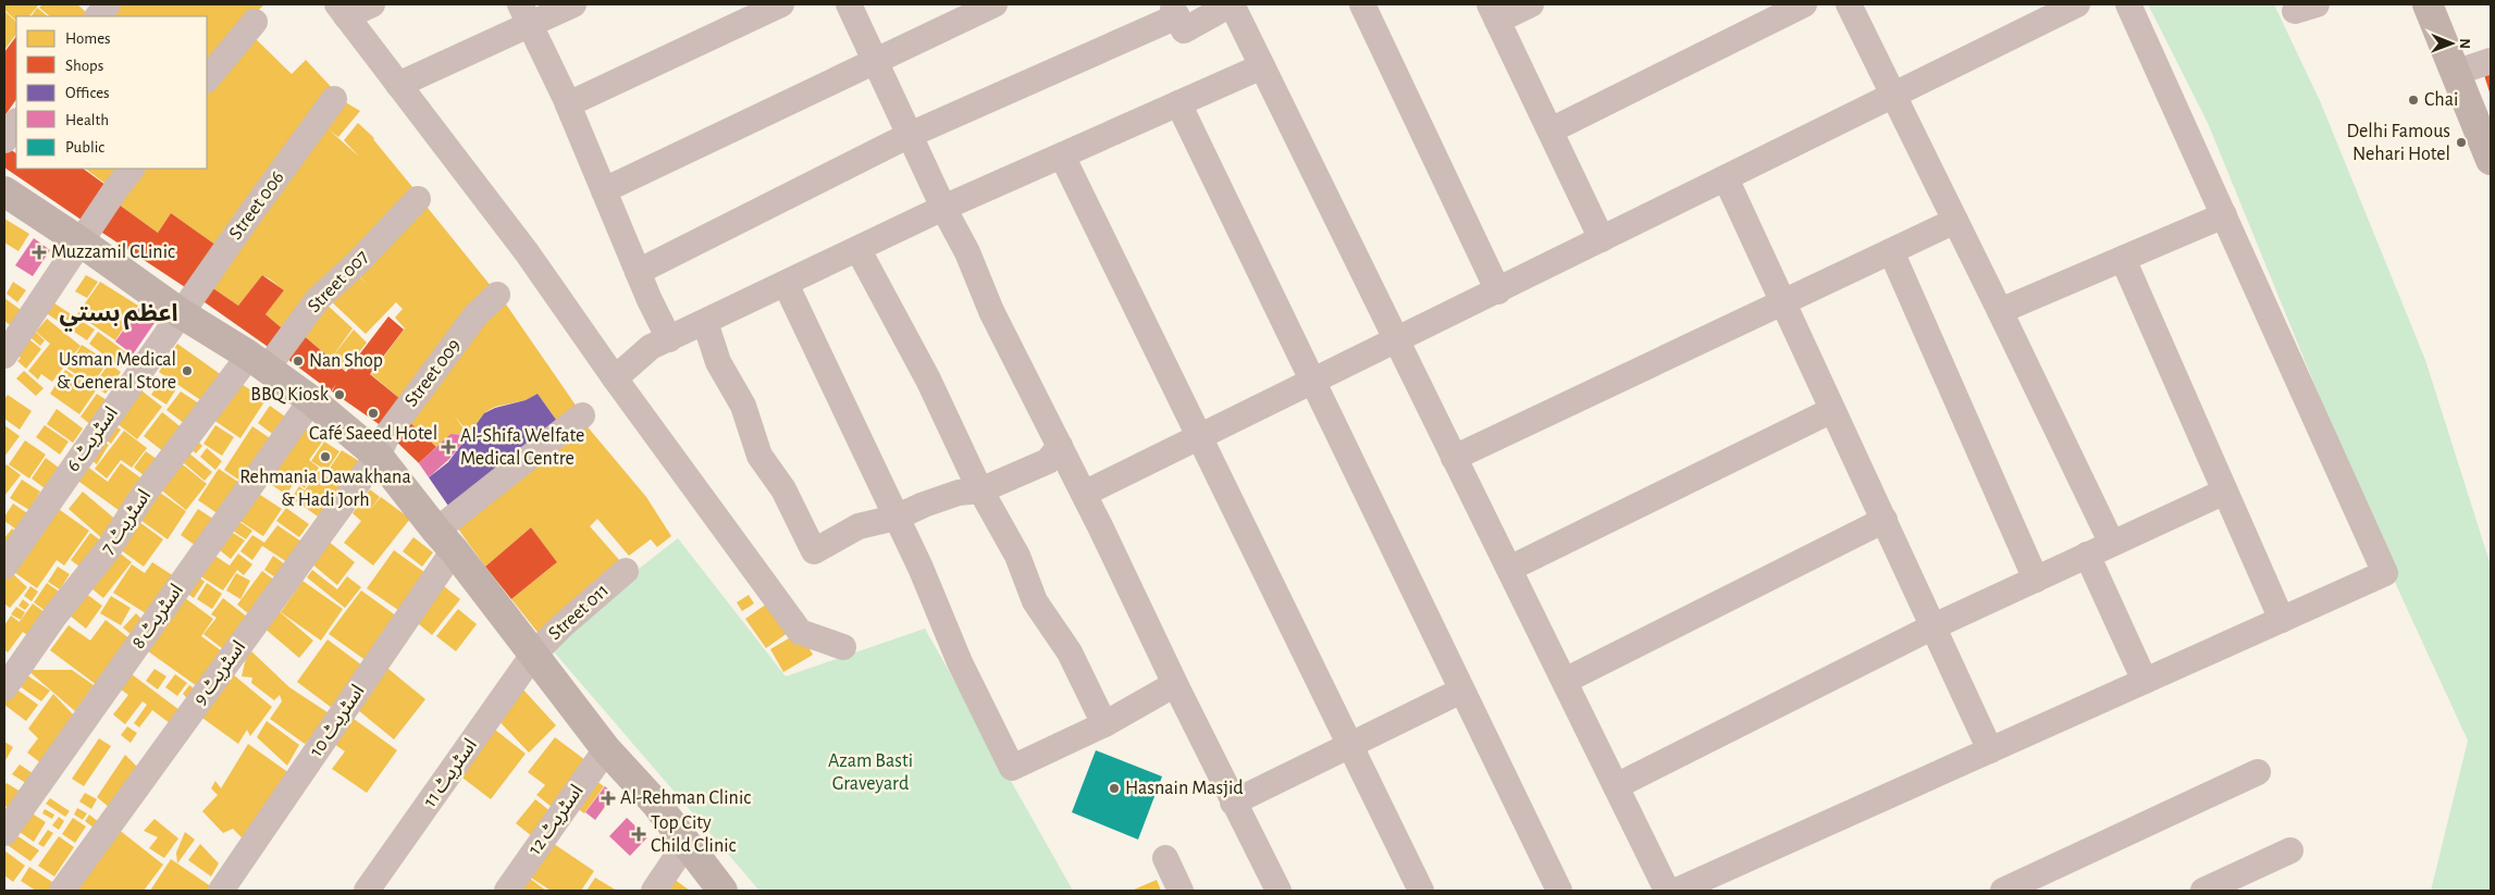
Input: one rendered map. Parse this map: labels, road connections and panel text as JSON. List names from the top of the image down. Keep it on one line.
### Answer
{"streets":{"street":["Street 006","Street 007","Street 009","اسٹریٹ 6","اسٹریٹ 7","Street 011","اسٹریٹ 8","اسٹریٹ 9","اسٹریٹ 10","اسٹریٹ 11","اسٹریٹ 12"]},"crossings":[["Street 006","اسٹریٹ 6"],["Street 007","اسٹریٹ 7"],["Street 009","اسٹریٹ 9"],["Street 011","اسٹریٹ 11"]],"districts":["اعظم بستي"],"parks":["Azam Basti Graveyard"],"places":{"other":["Chai","Delhi Famous Nehari Hotel","Nan Shop","Usman Medical & General Store","BBQ Kiosk","Café Saeed Hotel","Rehmania Dawakhana & Hadi Jorh","Hasnain Masjid"],"health":["Muzzamil CLinic","Al-Shifa Welfate Medical Centre","Al-Rehman Clinic","Top City Child Clinic"]},"legend":["Homes","Shops","Offices","Health","Public"],"north":"right"}
